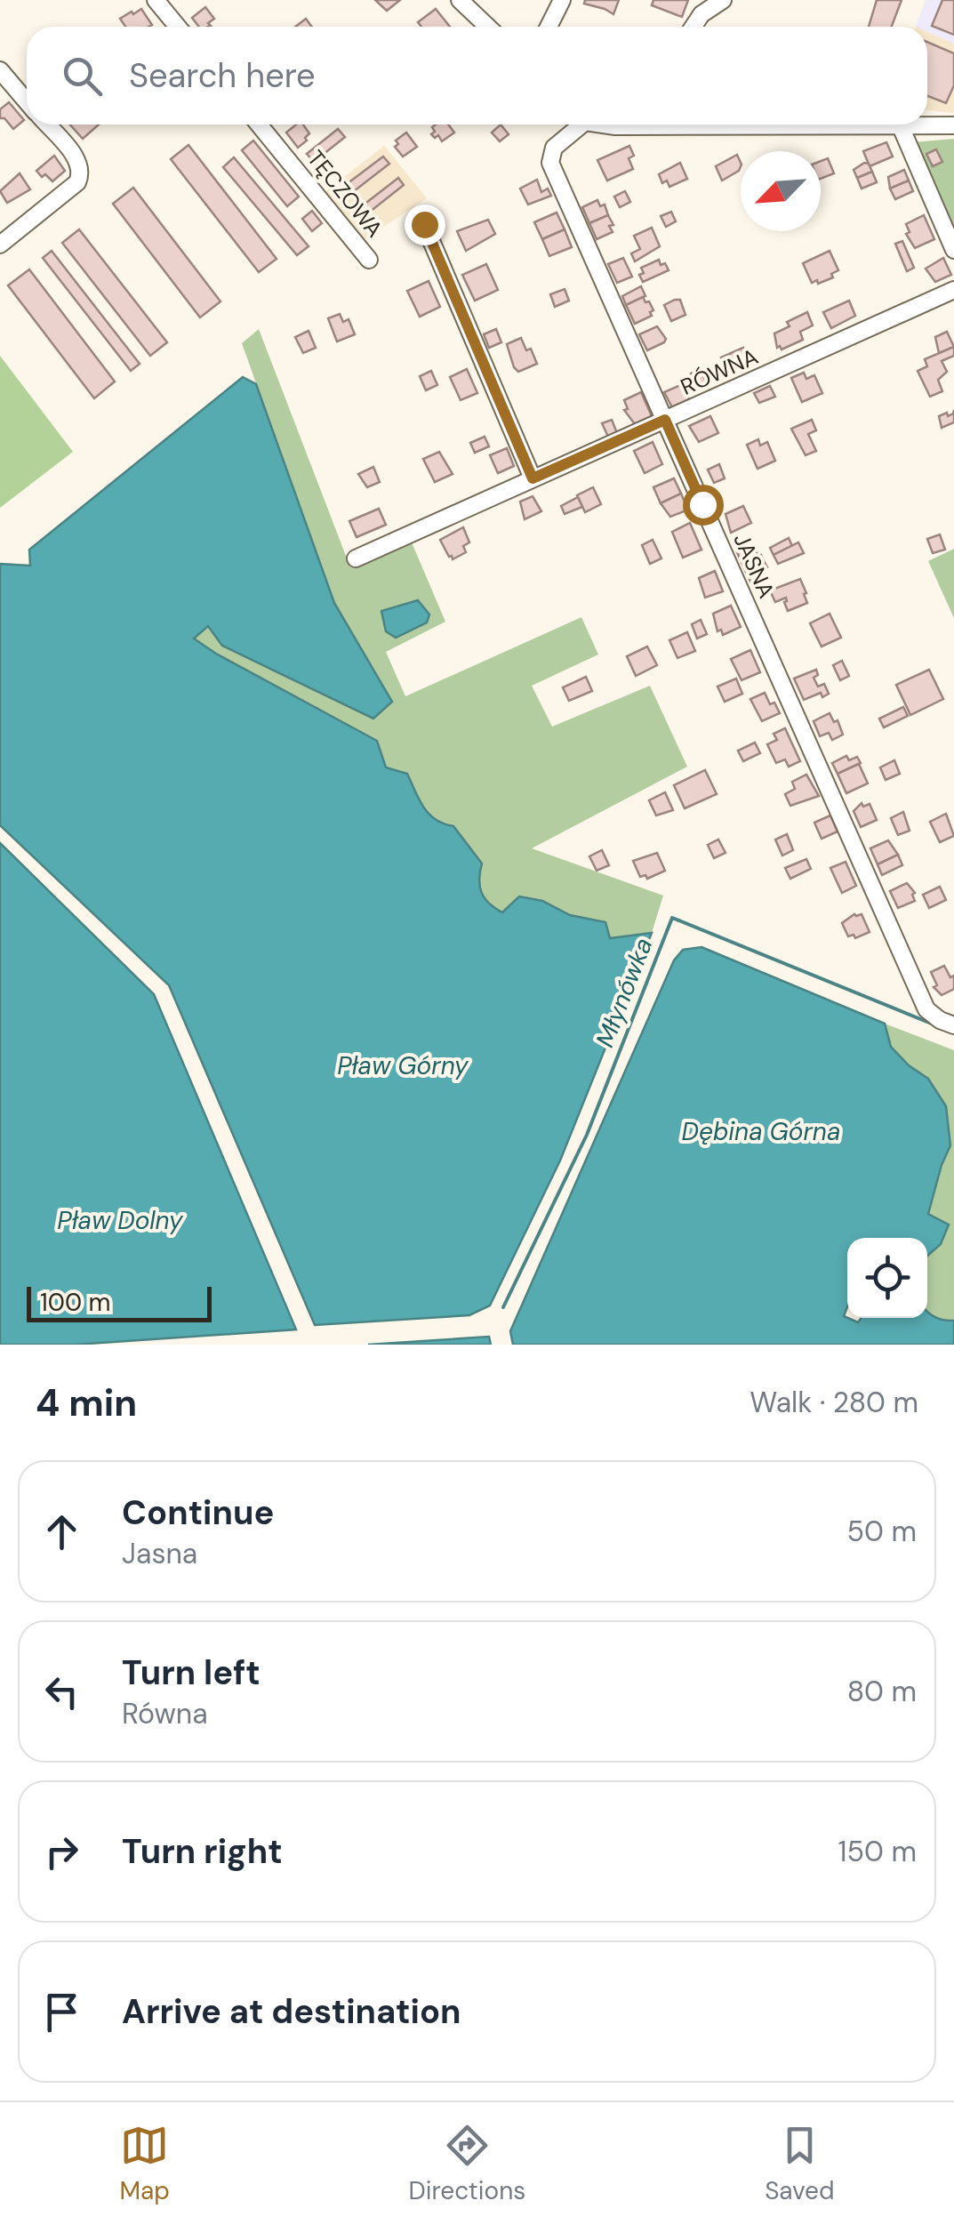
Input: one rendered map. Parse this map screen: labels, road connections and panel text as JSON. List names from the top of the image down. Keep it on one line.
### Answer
{"streets":{"street":["TĘCZOWA","RÓWNA","JASNA"]},"crossings":[["RÓWNA","JASNA"]],"water":["Młynówka","Pław Górny","Dębina Górna","Pław Dolny"],"scale_bar":"100 m","north":"bottom left","page":{"search":"Search here","scale":"100 m","heading":["4 min","Walk · 280 m"],"list":[["Continue","Jasna","50 m"],["Turn left","Równa","80 m"],["Turn right","150 m"],"Arrive at destination"],"nav":["Map","Directions","Saved"]}}
